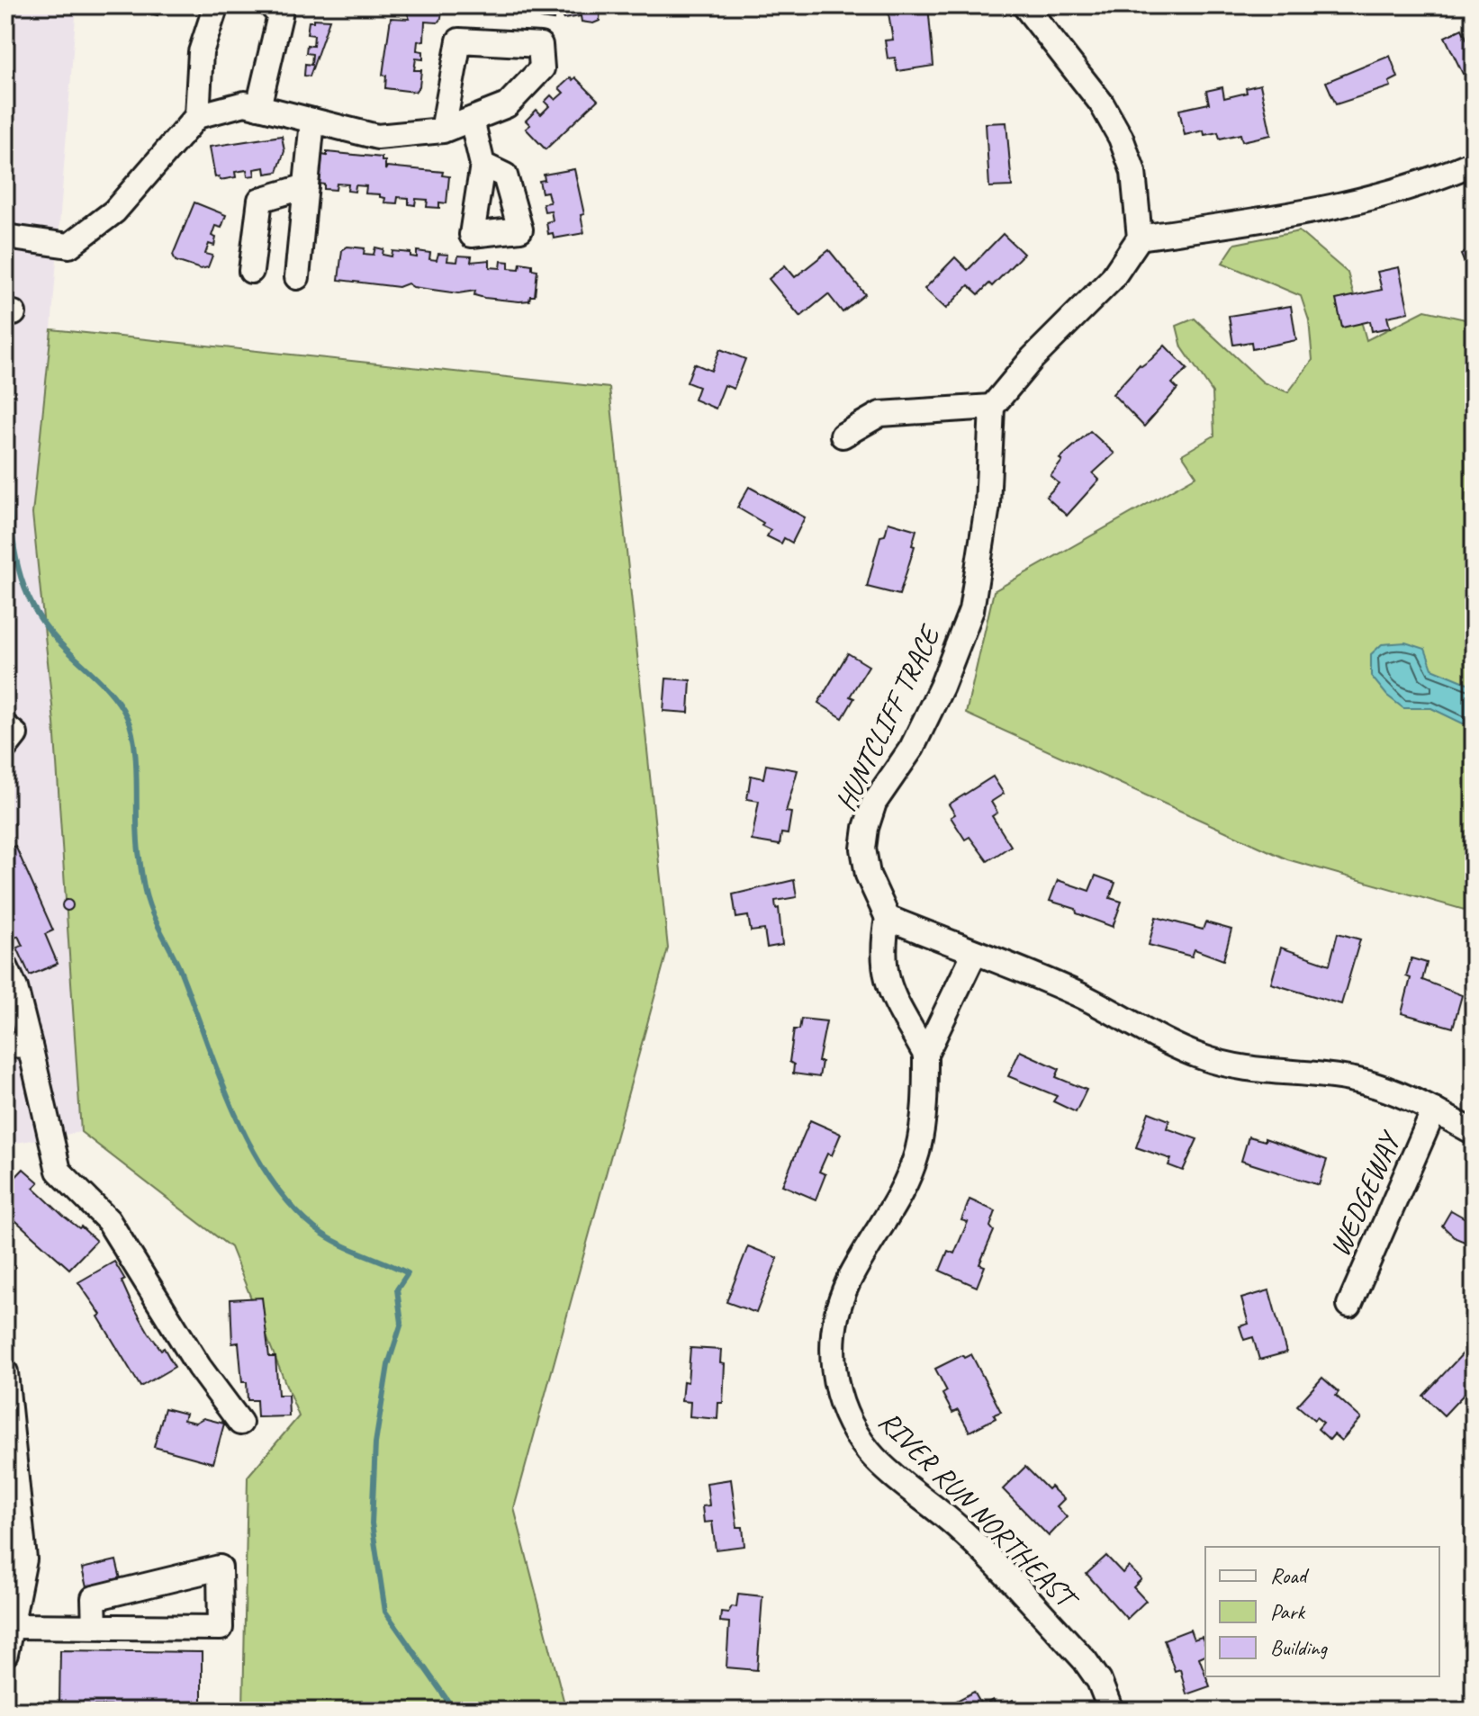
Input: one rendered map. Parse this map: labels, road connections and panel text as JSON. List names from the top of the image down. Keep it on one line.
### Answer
{"streets":{"street":["HUNTCLIFF TRACE","WEDGEWAY","RIVER RUN NORTHEAST"]},"crossings":[["HUNTCLIFF TRACE","RIVER RUN NORTHEAST"]],"legend":["Road","Park","Building"]}
